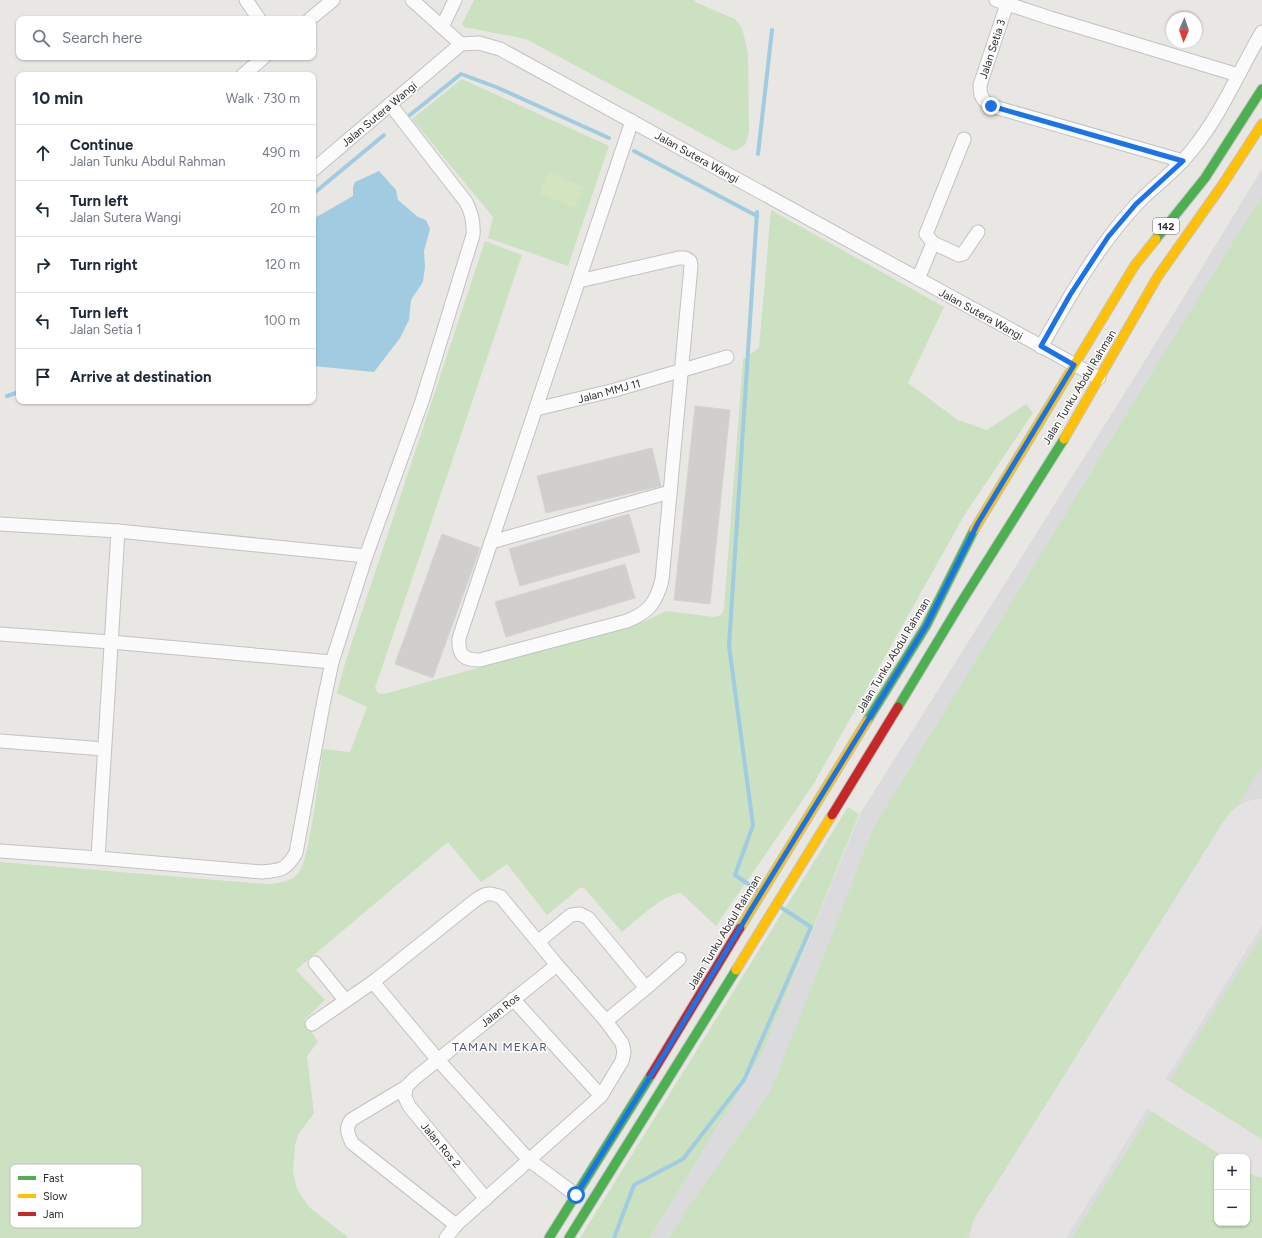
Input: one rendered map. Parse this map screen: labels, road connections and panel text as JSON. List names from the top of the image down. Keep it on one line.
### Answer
{"streets":{"main road":["142","Jalan Tunku Abdul Rahman"],"street":["Jalan Setia 3","Jalan Sutera Wangi","Jalan MMJ 11","Jalan Ros","Jalan Ros 2"]},"crossings":[["Jalan Sutera Wangi","Jalan Tunku Abdul Rahman"],["Jalan Ros","Jalan Ros 2"]],"districts":["TAMAN MEKAR"],"legend":["Fast","Slow","Jam"],"north":"bottom","page":{"search":"Search here","heading":["10 min","Walk · 730 m"],"list":[["Continue","Jalan Tunku Abdul Rahman","490 m"],["Turn left","Jalan Sutera Wangi","20 m"],["Turn right","120 m"],["Turn left","Jalan Setia 1","100 m"],"Arrive at destination"],"map_buttons":["+","−"]}}
